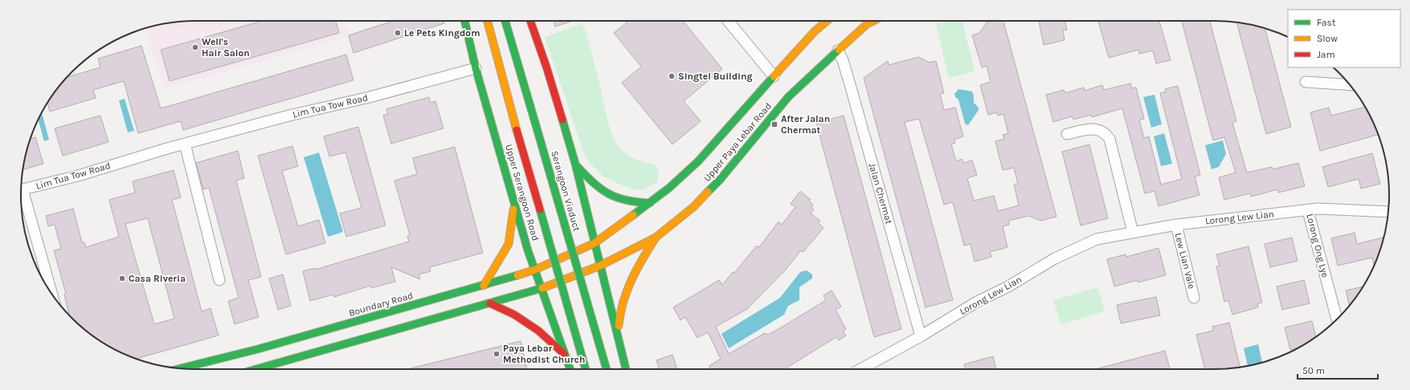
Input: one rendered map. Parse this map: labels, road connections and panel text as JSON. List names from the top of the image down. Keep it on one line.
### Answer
{"streets":{"main road":["Upper Paya Lebar Road","Serangoon Viaduct","Upper Serangoon Road","Boundary Road"],"street":["Lim Tua Tow Road","Jalan Chermat","Lorong Lew Lian","Lorong Ong Lye","Lew Lian Vale"]},"crossings":[["Lim Tua Tow Road","Upper Serangoon Road"],["Upper Paya Lebar Road","Jalan Chermat"],["Upper Paya Lebar Road","Boundary Road"],["Upper Serangoon Road","Boundary Road"],["Jalan Chermat","Lorong Lew Lian"],["Lorong Lew Lian","Lorong Ong Lye"],["Lorong Lew Lian","Lew Lian Vale"]],"places":{"other":["Le Pets Kingdom","Well's Hair Salon","Singtel Building","Casa Riveria","Paya Lebar Methodist Church"],"transit":["After Jalan Chermat"]},"legend":["Fast","Slow","Jam"],"scale_bar":"50 m"}
